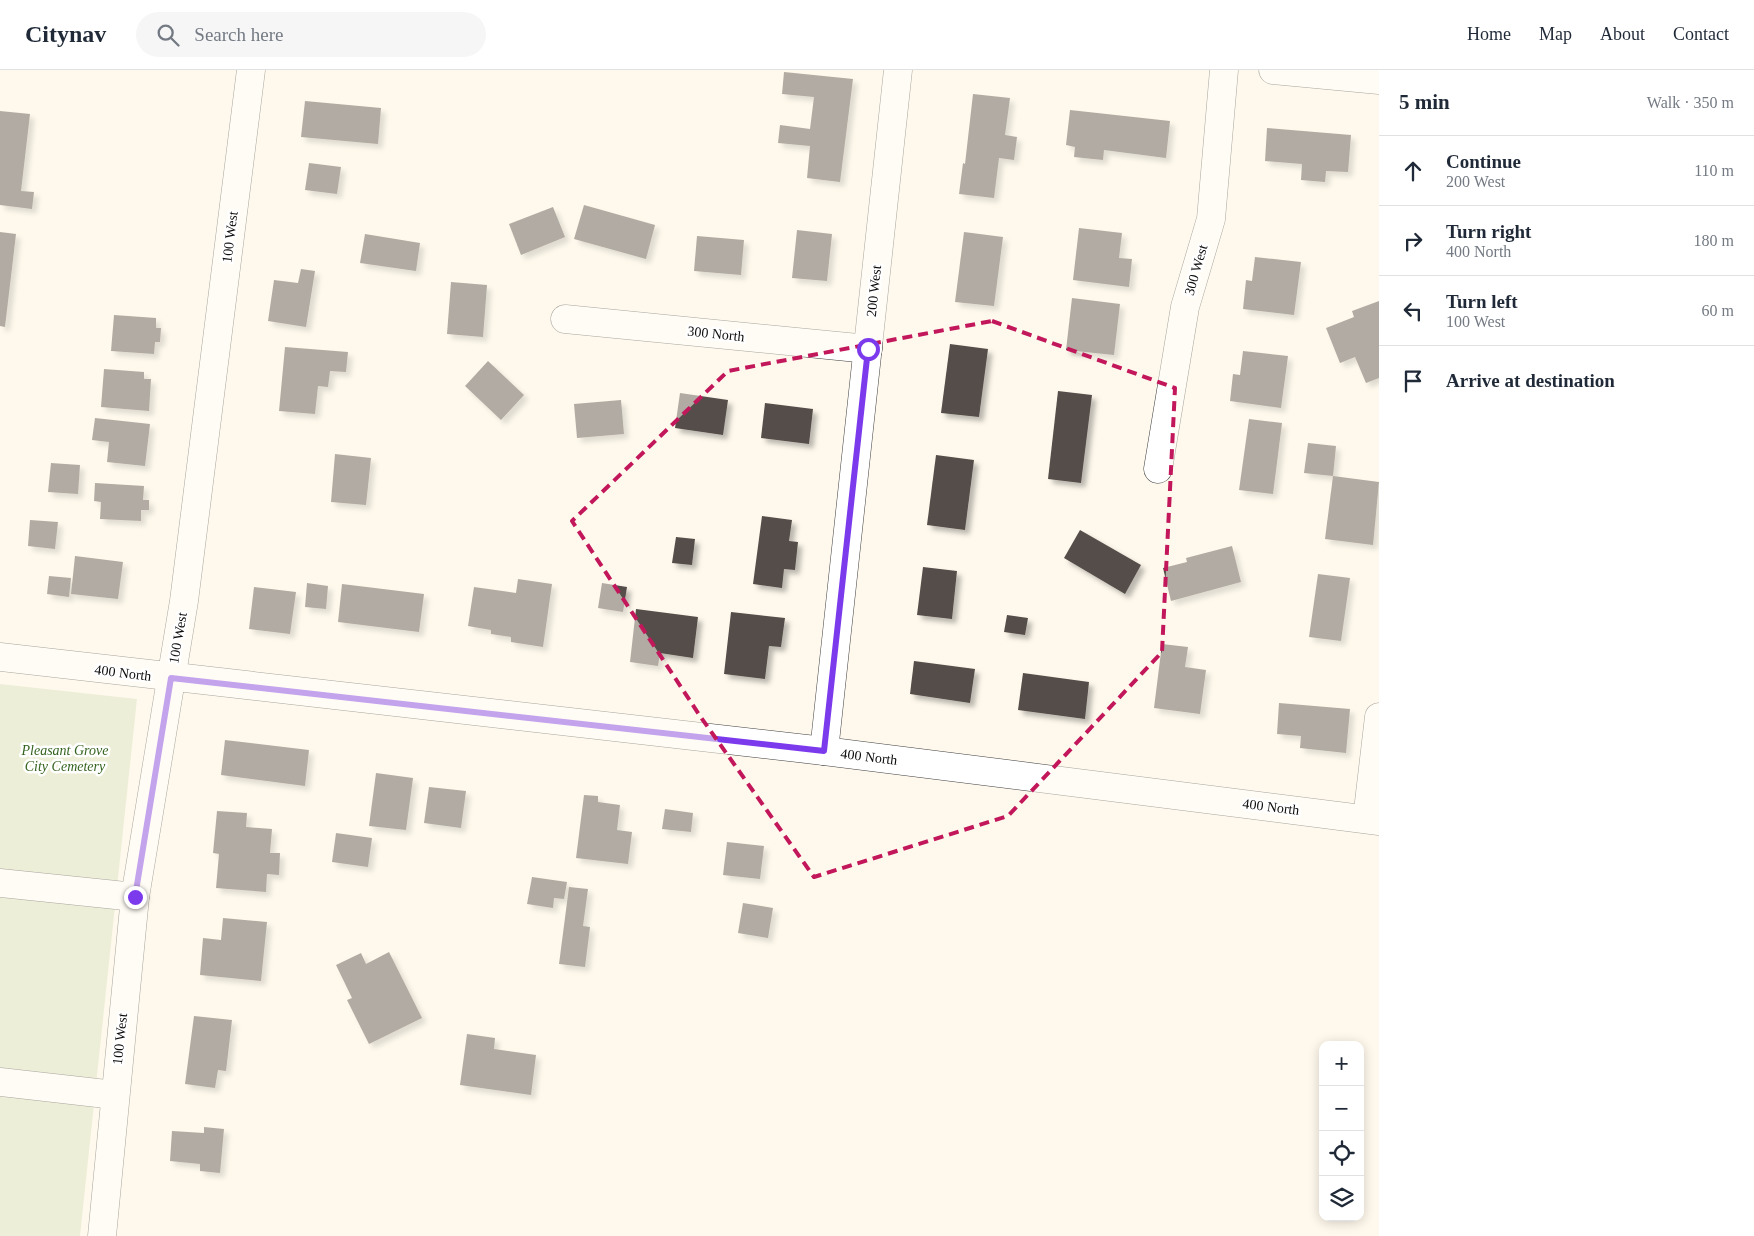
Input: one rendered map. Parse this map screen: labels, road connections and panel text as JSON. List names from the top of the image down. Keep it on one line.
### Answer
{"streets":{"street":["100 West","300 West","200 West","300 North","400 North"]},"crossings":[["100 West","400 North"],["200 West","300 North"],["200 West","400 North"]],"parks":["Pleasant Grove City Cemetery"],"page":{"header":"Citynav","search":"Search here","nav":["Home","Map","About","Contact"],"heading":["5 min","Walk · 350 m"],"list":[["Continue","200 West","110 m"],["Turn right","400 North","180 m"],["Turn left","100 West","60 m"],"Arrive at destination"],"map_buttons":["+","−"]}}
